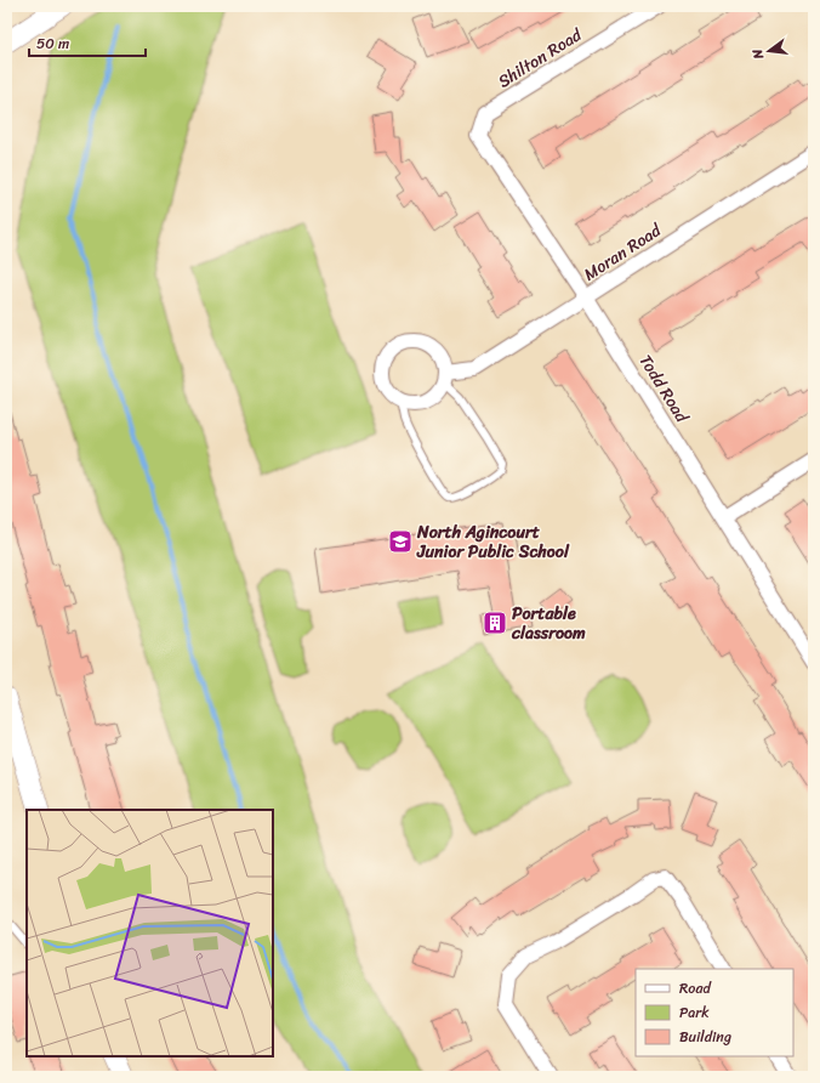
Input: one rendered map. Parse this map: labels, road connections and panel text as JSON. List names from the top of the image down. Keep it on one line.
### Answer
{"streets":{"street":["Shilton Road","Moran Road","Todd Road"]},"crossings":[["Shilton Road","Todd Road"],["Moran Road","Todd Road"]],"places":{"school or university":["North Agincourt Junior Public School"],"building":["Portable classroom"]},"legend":["Road","Park","Building"],"scale_bar":"50 m","north":"left"}
